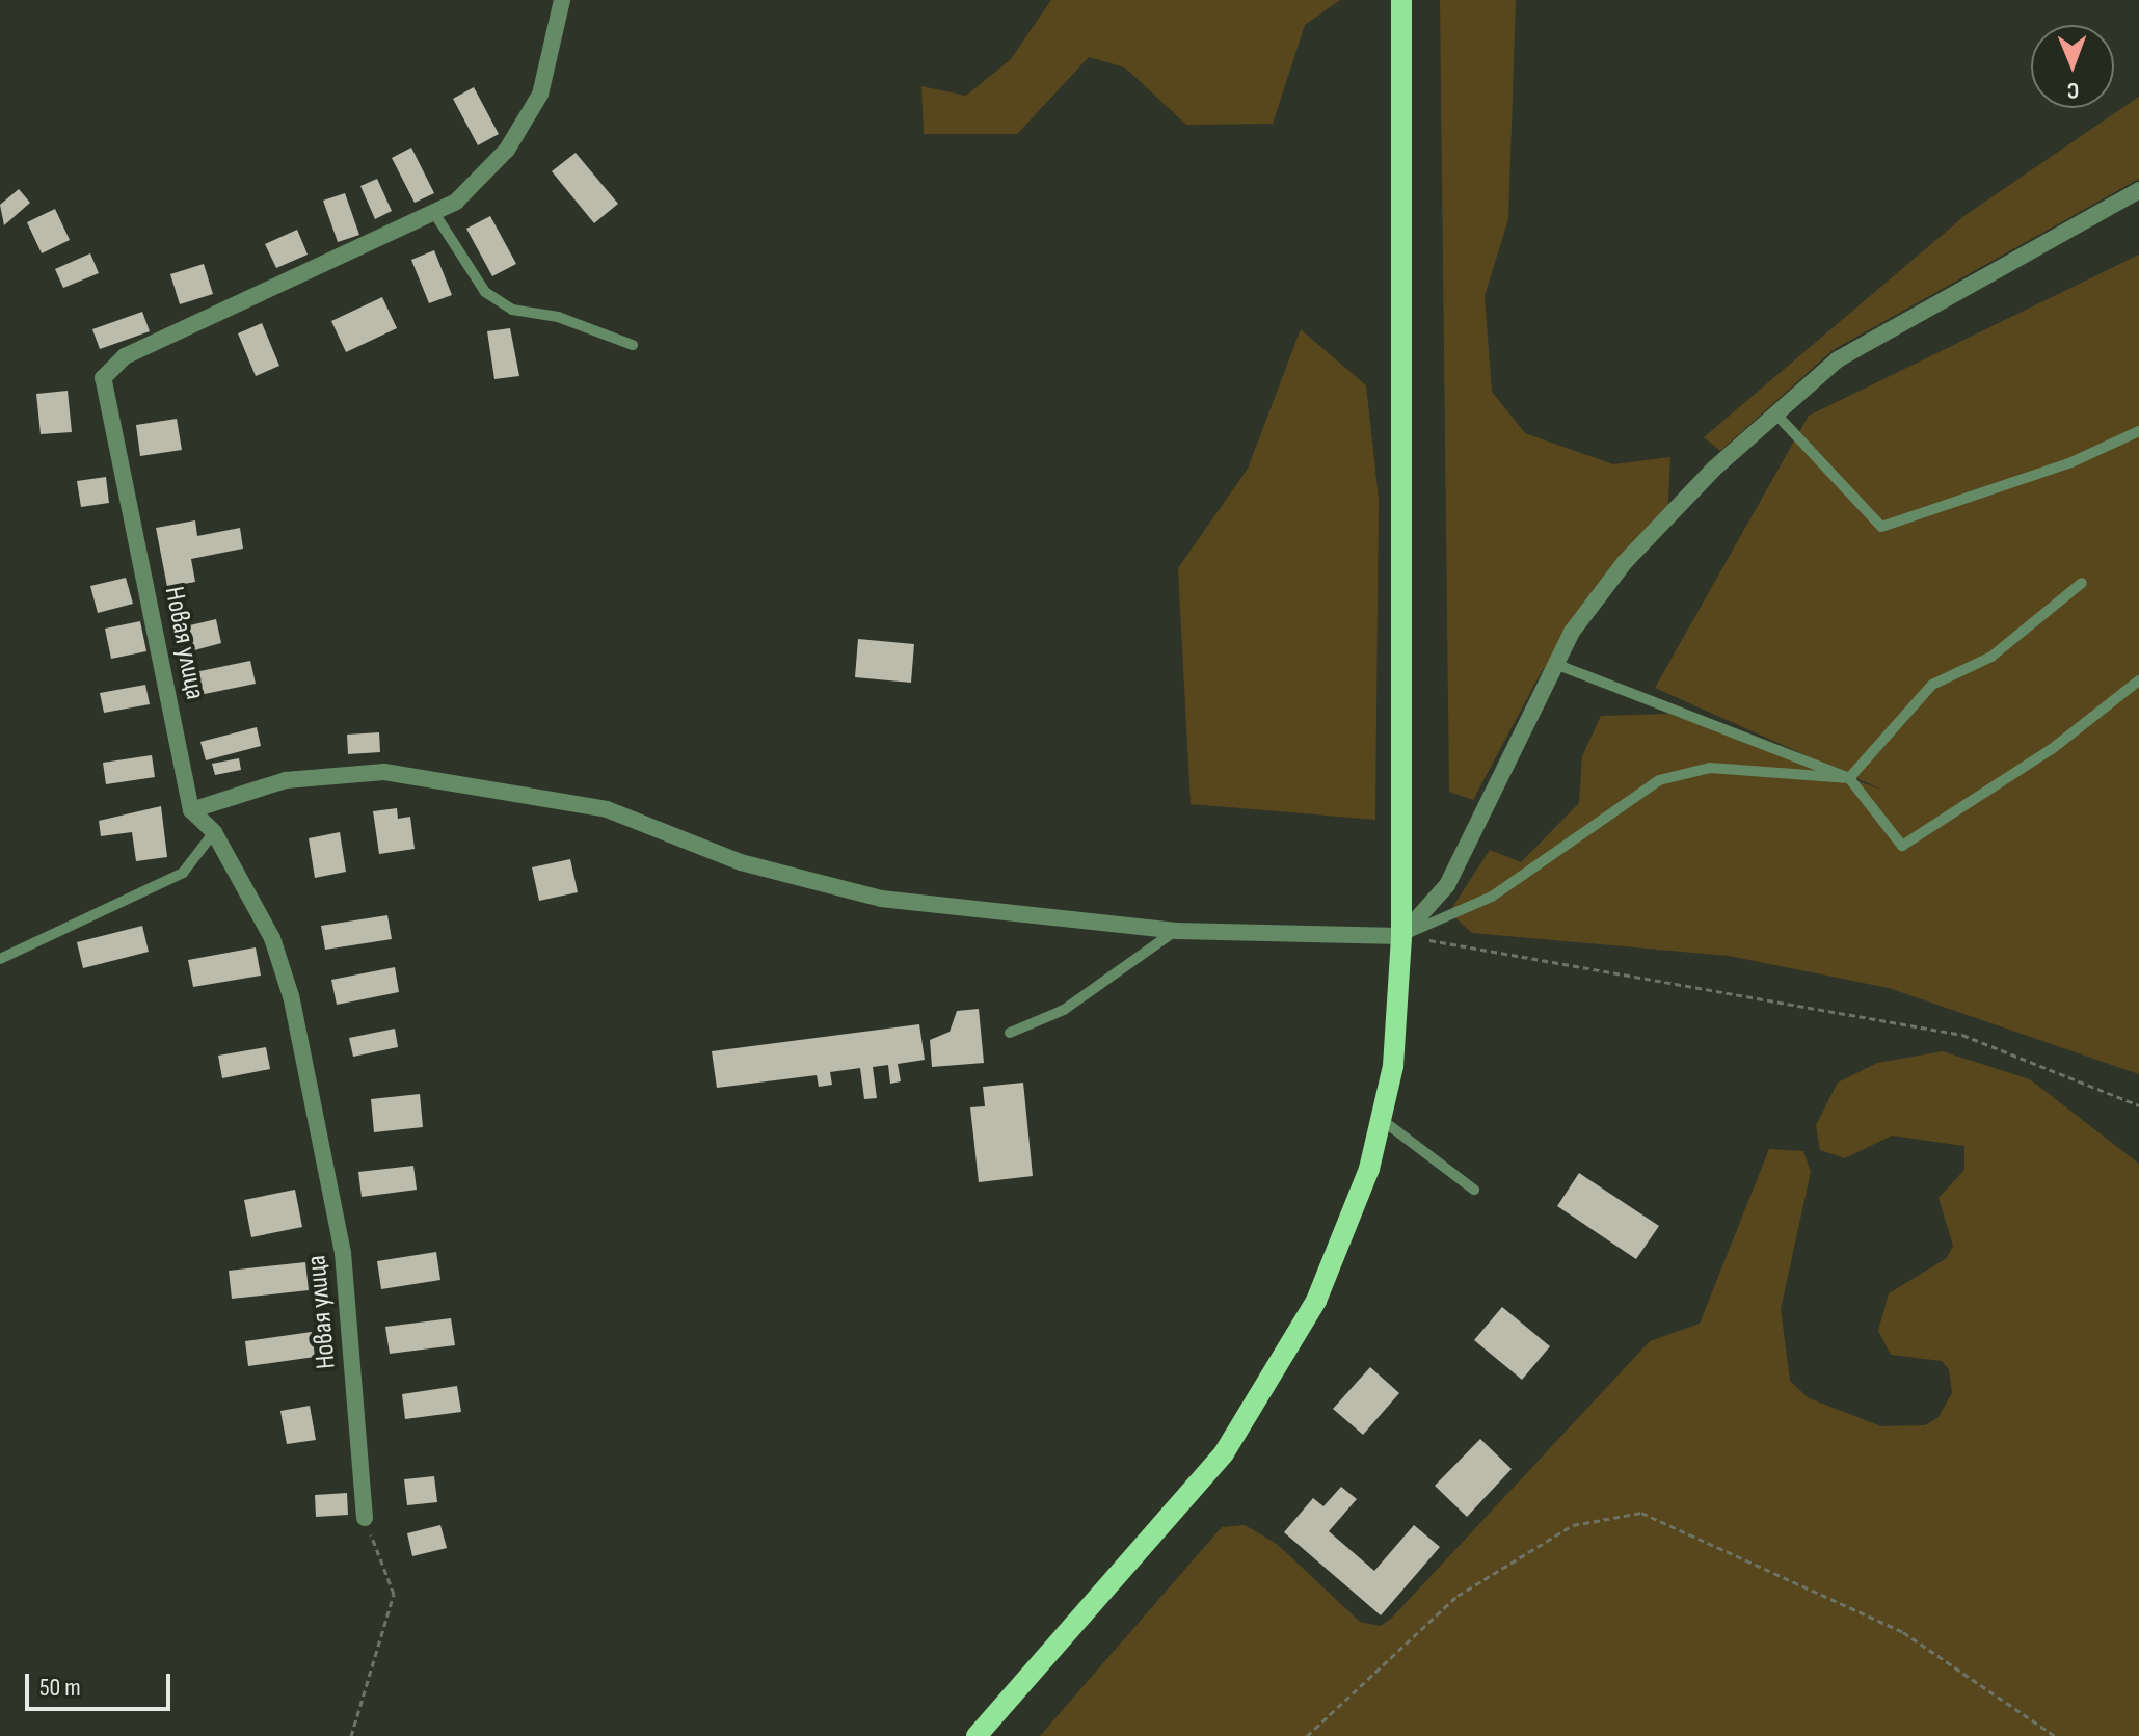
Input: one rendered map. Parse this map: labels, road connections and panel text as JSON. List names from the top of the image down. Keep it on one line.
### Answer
{"streets":{"street":["Новая улица"]},"scale_bar":"50 m","north":"bottom"}
